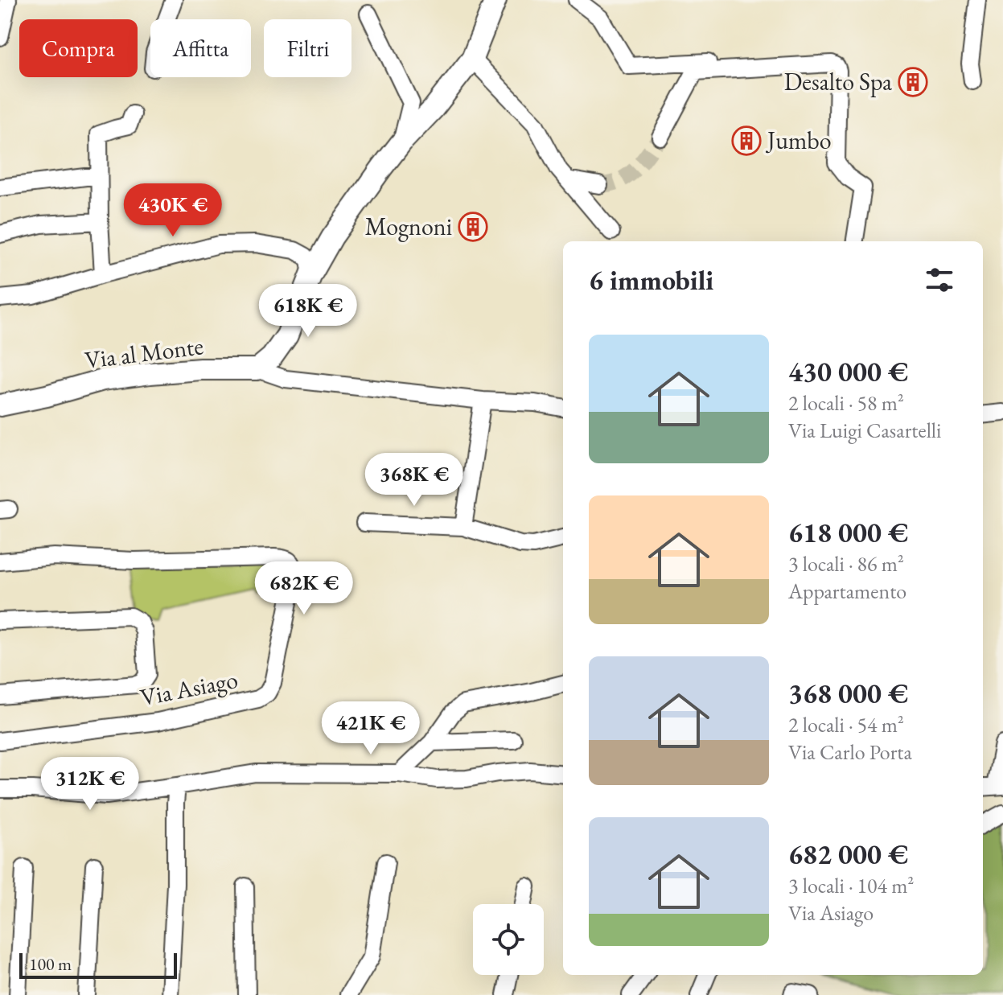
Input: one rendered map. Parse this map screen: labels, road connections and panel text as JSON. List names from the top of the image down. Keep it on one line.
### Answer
{"streets":{"main road":["Via al Monte"],"street":["Via Asiago"]},"places":{"building":["Desalto Spa","Jumbo","Mognoni"]},"scale_bar":"100 m","page":{"chip":["Compra","Affitta","Filtri"],"price":["430K €","618K €","368K €","682K €","421K €","312K €"],"heading":"6 immobili","list":[{"name":"430 000 €","note":"2 locali · 58 m² · Via Luigi Casartelli"},{"name":"618 000 €","note":"3 locali · 86 m² · Appartamento"},{"name":"368 000 €","note":"2 locali · 54 m² · Via Carlo Porta"},{"name":"682 000 €","note":"3 locali · 104 m² · Via Asiago"}],"scale":"100 m"}}
